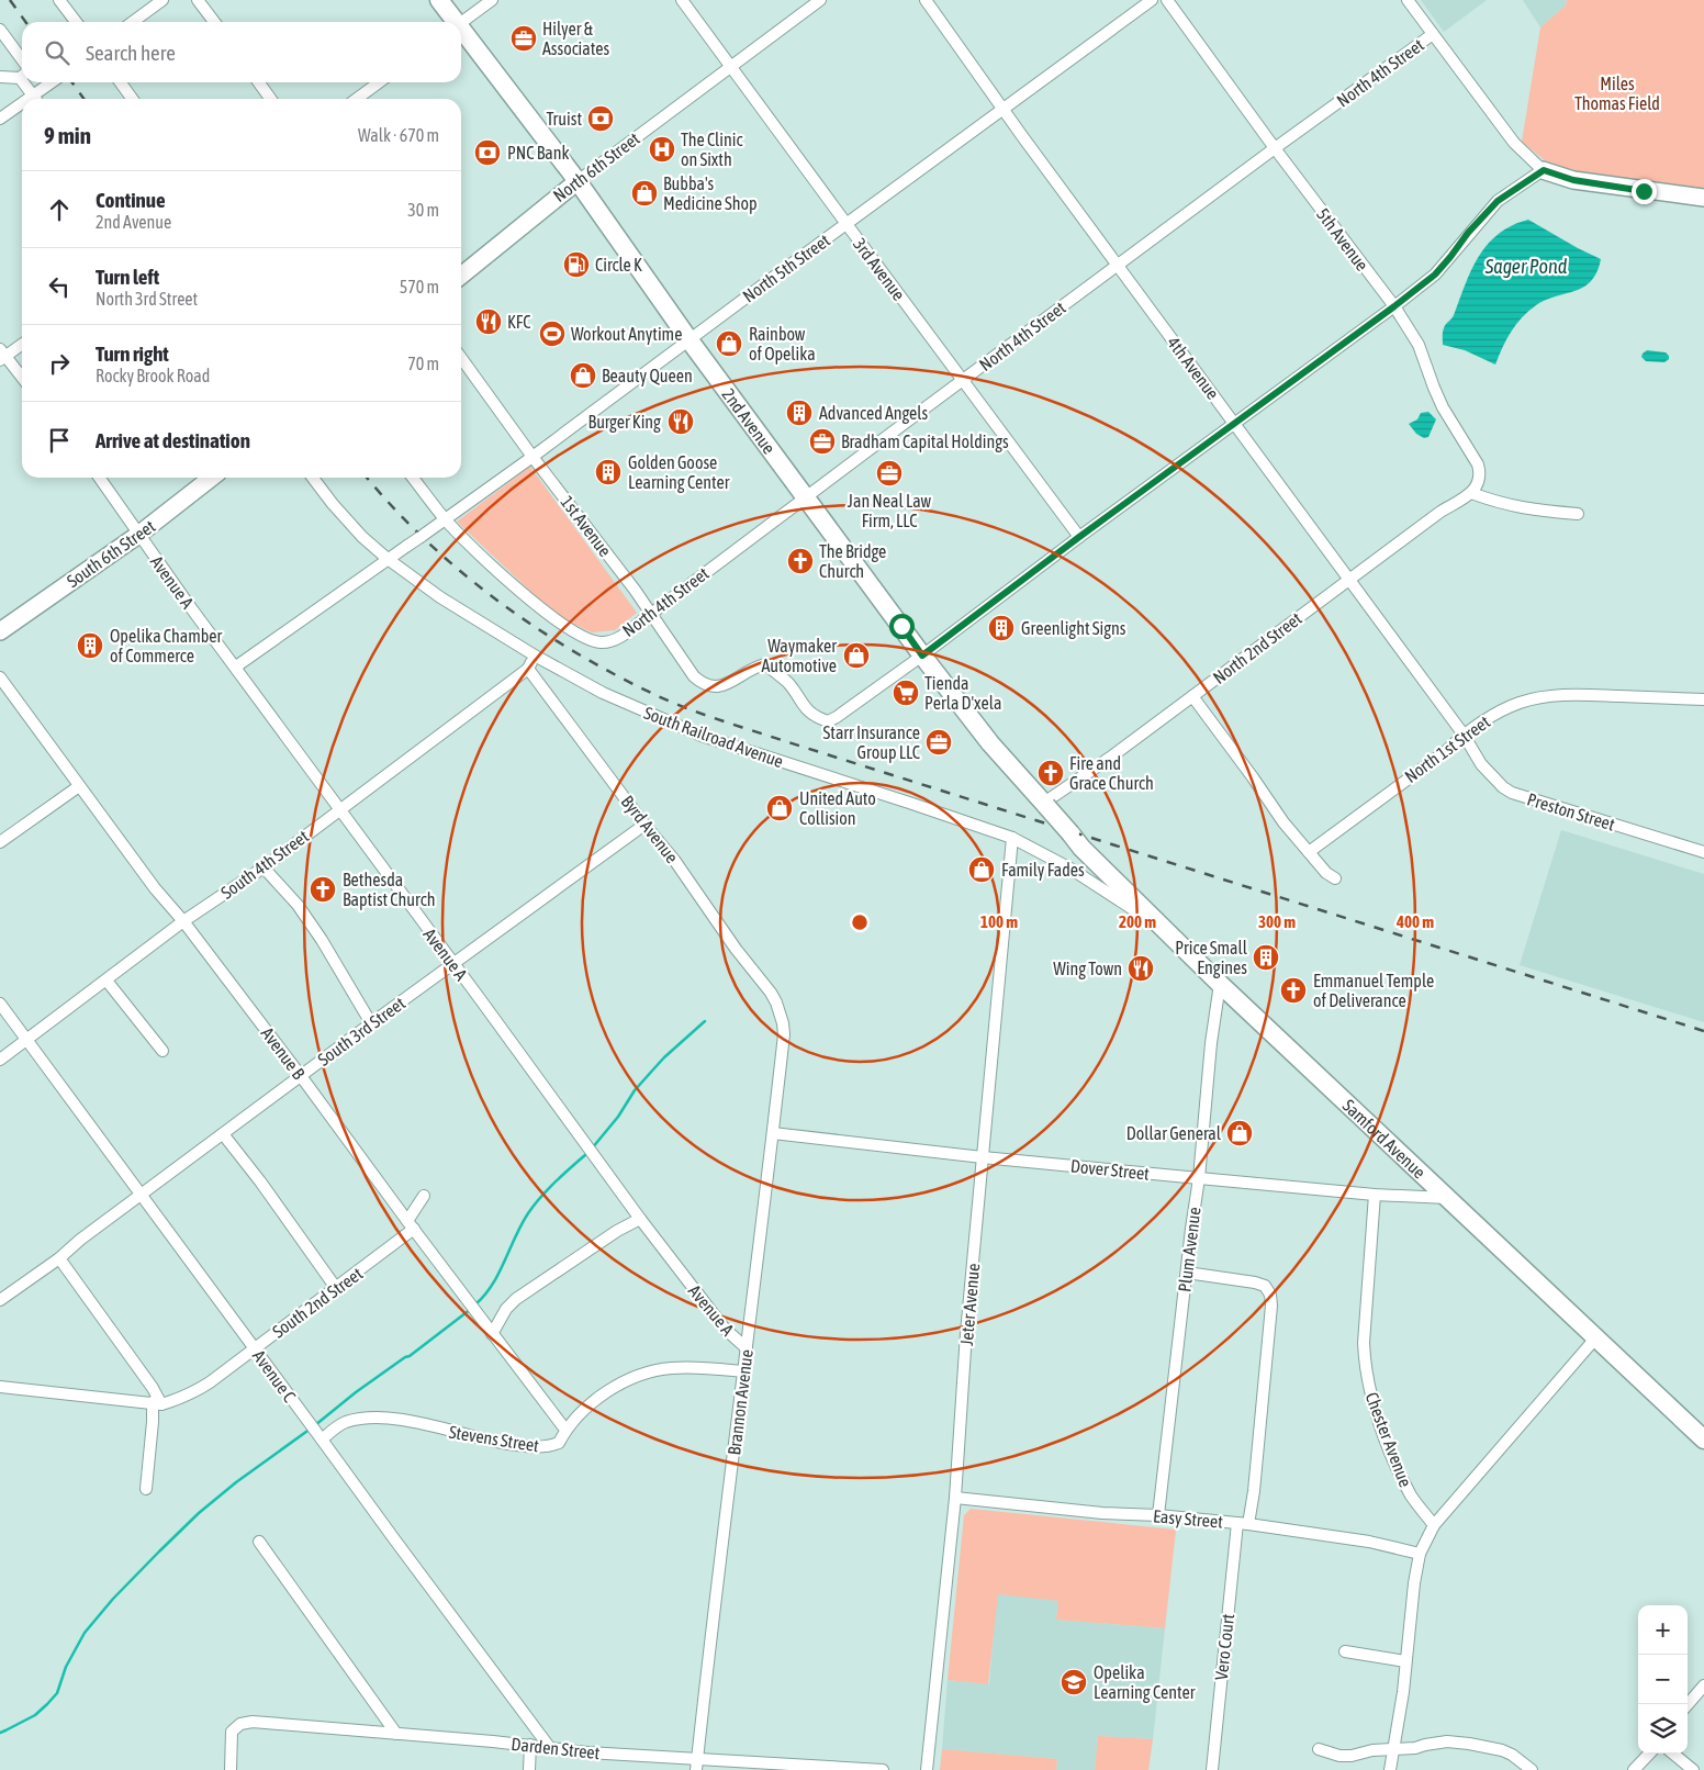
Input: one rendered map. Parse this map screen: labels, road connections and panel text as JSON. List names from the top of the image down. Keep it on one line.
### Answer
{"streets":{"main road":["2nd Avenue","Samford Avenue"],"street":["North 4th Street","North 6th Street","5th Avenue","North 5th Street","3rd Avenue","4th Avenue","1st Avenue","South 6th Street","Avenue A","North 2nd Street","South Railroad Avenue","North 1st Street","Preston Street","Byrd Avenue","South 4th Street","South 3rd Street","Avenue B","Dover Street","Plum Avenue","South 2nd Street","Jeter Avenue","Avenue C","Brannon Avenue","Stevens Street","Chester Avenue","Easy Street","Vero Court","Darden Street"]},"crossings":[["North 4th Street","5th Avenue"],["North 4th Street","North 5th Street"],["North 4th Street","3rd Avenue"],["North 4th Street","4th Avenue"],["North 4th Street","2nd Avenue"],["North 4th Street","1st Avenue"],["North 6th Street","3rd Avenue"],["North 6th Street","2nd Avenue"],["5th Avenue","North 2nd Street"],["North 5th Street","3rd Avenue"],["North 5th Street","4th Avenue"],["North 5th Street","2nd Avenue"],["North 5th Street","1st Avenue"],["North 5th Street","Avenue A"],["North 5th Street","South Railroad Avenue"],["4th Avenue","North 2nd Street"],["4th Avenue","North 1st Street"],["4th Avenue","Preston Street"],["2nd Avenue","1st Avenue"],["2nd Avenue","North 2nd Street"],["2nd Avenue","Samford Avenue"],["South 6th Street","Avenue A"],["Avenue A","South 4th Street"],["Avenue A","South 3rd Street"],["Avenue A","Brannon Avenue"],["South Railroad Avenue","Samford Avenue"],["South Railroad Avenue","Jeter Avenue"],["North 1st Street","Preston Street"],["Byrd Avenue","South 4th Street"],["Byrd Avenue","South 3rd Street"],["Byrd Avenue","Brannon Avenue"],["South 4th Street","Avenue B"],["South 4th Street","Avenue C"],["South 3rd Street","Avenue B"],["South 3rd Street","Avenue C"],["Avenue B","South 2nd Street"],["Avenue B","Stevens Street"],["Samford Avenue","Dover Street"],["Samford Avenue","Plum Avenue"],["Dover Street","Plum Avenue"],["Dover Street","Jeter Avenue"],["Dover Street","Brannon Avenue"],["Dover Street","Chester Avenue"],["Plum Avenue","Easy Street"],["Plum Avenue","Vero Court"],["South 2nd Street","Avenue C"],["Jeter Avenue","Easy Street"],["Avenue C","Stevens Street"],["Avenue C","Darden Street"],["Brannon Avenue","Stevens Street"],["Brannon Avenue","Darden Street"],["Easy Street","Vero Court"]],"water":["Sager Pond"],"parks":["Miles Thomas Field"],"places":{"office":["Hilyer & Associates","Bradham Capital Holdings","Jan Neal Law Firm, LLC","Starr Insurance Group LLC"],"bank":["Truist","PNC Bank"],"hospital":["The Clinic on Sixth"],"shop":["Bubba's Medicine Shop","Rainbow of Opelika","Beauty Queen","Waymaker Automotive","United Auto Collision","Family Fades","Dollar General"],"fuel station":["Circle K"],"restaurant":["KFC","Burger King","Wing Town"],"sports":["Workout Anytime"],"building":["Advanced Angels","Golden Goose Learning Center","Greenlight Signs","Opelika Chamber of Commerce","Price Small Engines"],"church":["The Bridge Church","Fire and Grace Church","Bethesda Baptist Church","Emmanuel Temple of Deliverance"],"supermarket":["Tienda Perla D'xela"],"school or university":["Opelika Learning Center"]},"page":{"search":"Search here","heading":["9 min","Walk · 670 m"],"list":[["Continue","2nd Avenue","30 m"],["Turn left","North 3rd Street","570 m"],["Turn right","Rocky Brook Road","70 m"],"Arrive at destination"],"map_buttons":["+","−"]},"rings":["100 m","200 m","300 m","400 m"]}
